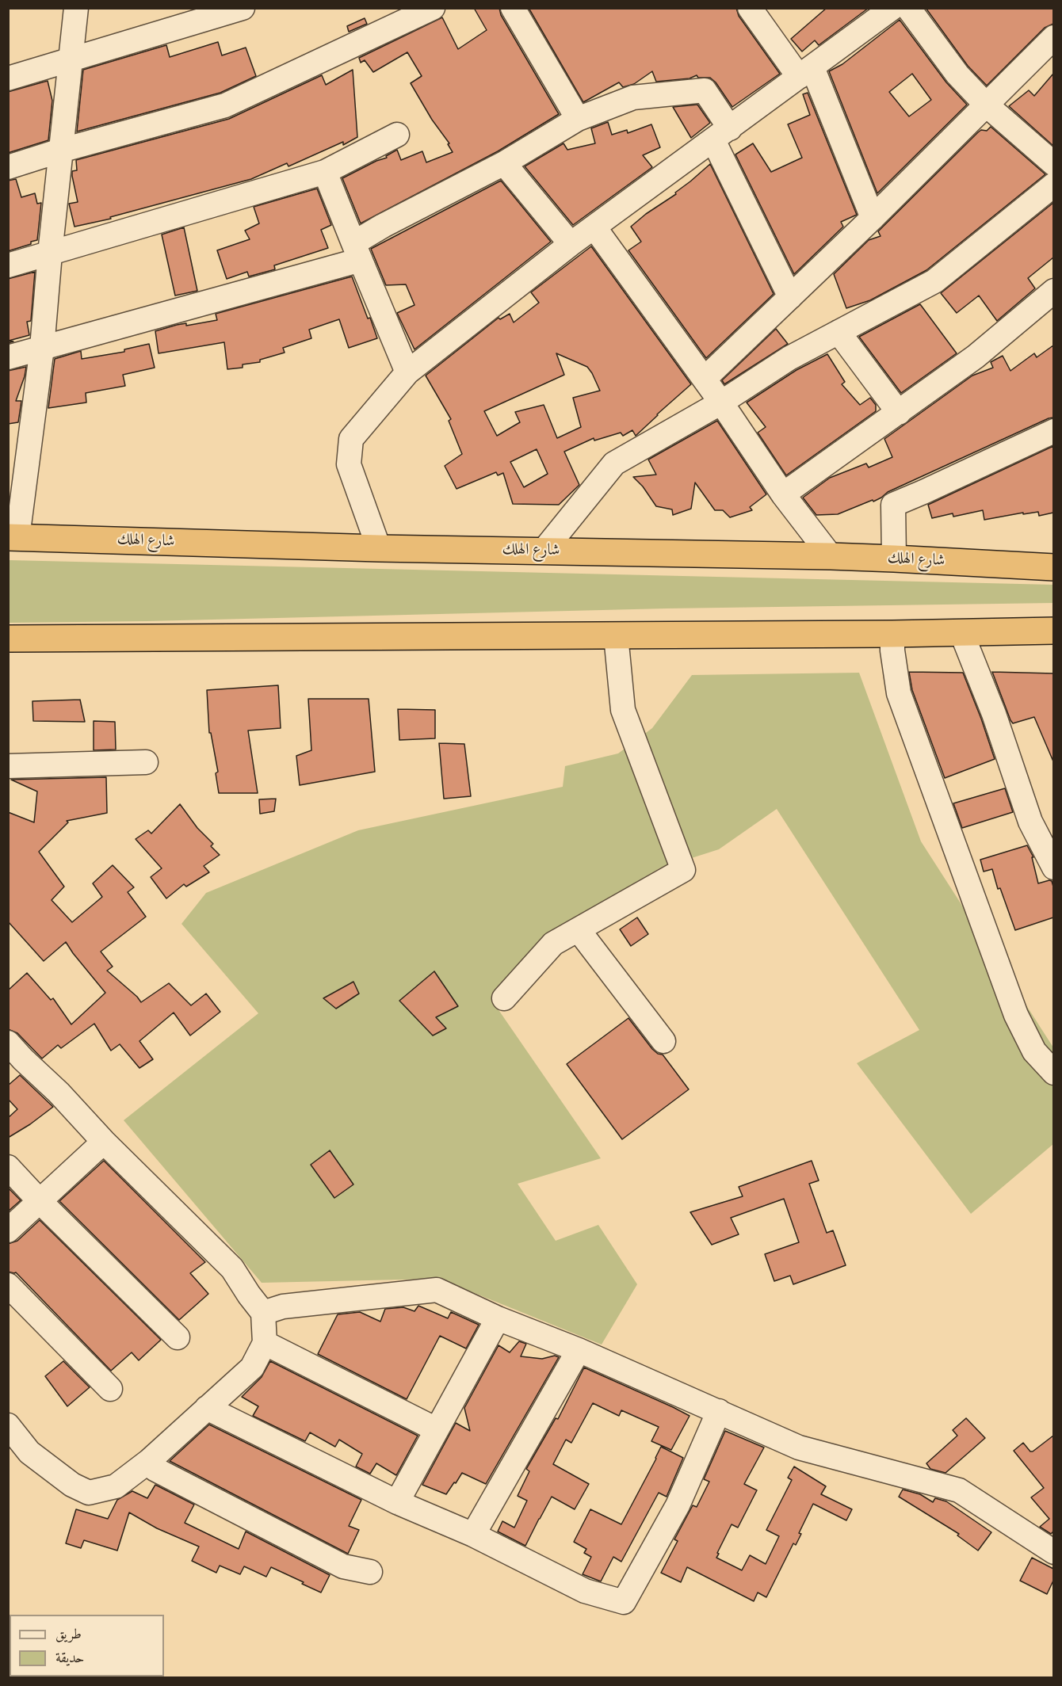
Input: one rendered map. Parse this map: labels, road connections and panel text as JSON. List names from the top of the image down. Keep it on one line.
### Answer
{"streets":{"highway":["شارع الهلك"]},"legend":["طريق","حديقة"]}
